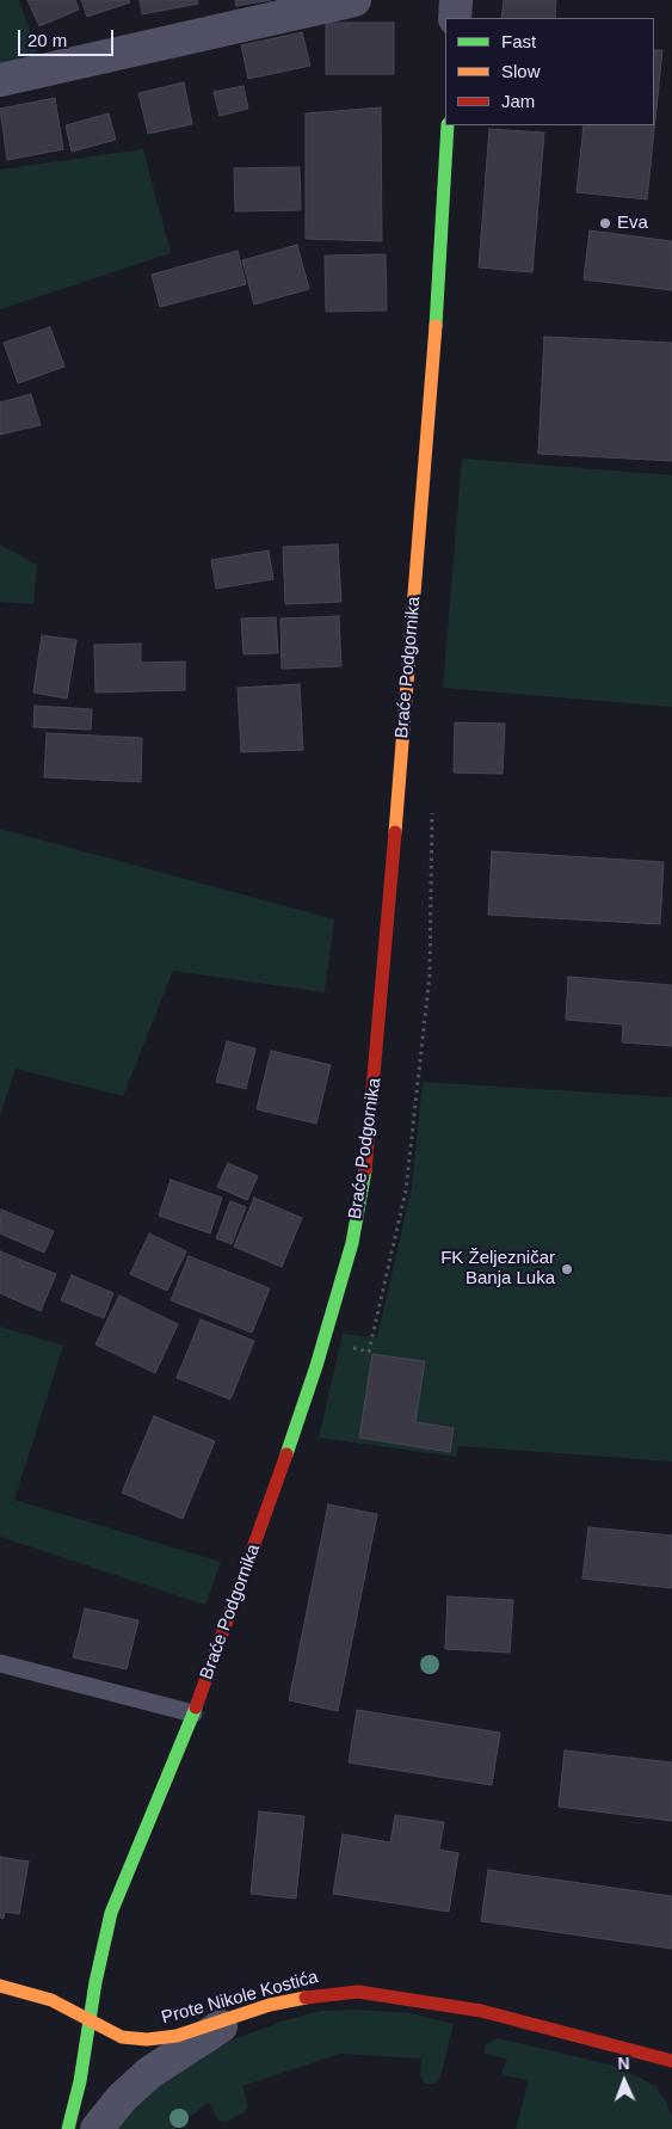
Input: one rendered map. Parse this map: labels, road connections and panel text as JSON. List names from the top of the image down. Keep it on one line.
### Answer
{"streets":{"street":["Braće Podgornika","Prote Nikole Kostića"]},"crossings":[["Braće Podgornika","Prote Nikole Kostića"]],"places":["Eva","FK Željezničar Banja Luka"],"legend":["Fast","Slow","Jam"],"scale_bar":"20 m","north":"top"}
